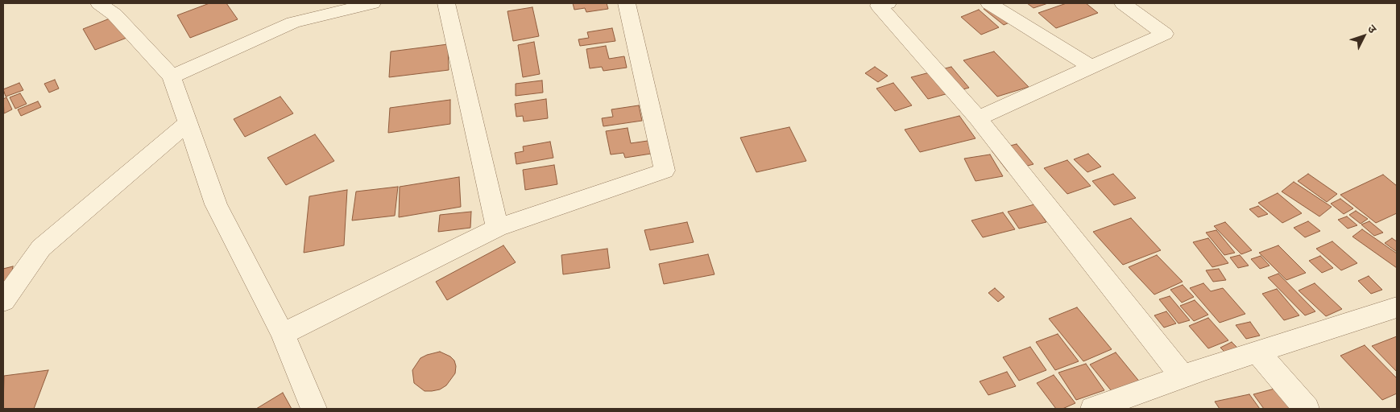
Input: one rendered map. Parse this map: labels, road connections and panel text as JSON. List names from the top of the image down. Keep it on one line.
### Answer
{"north":"top right"}
